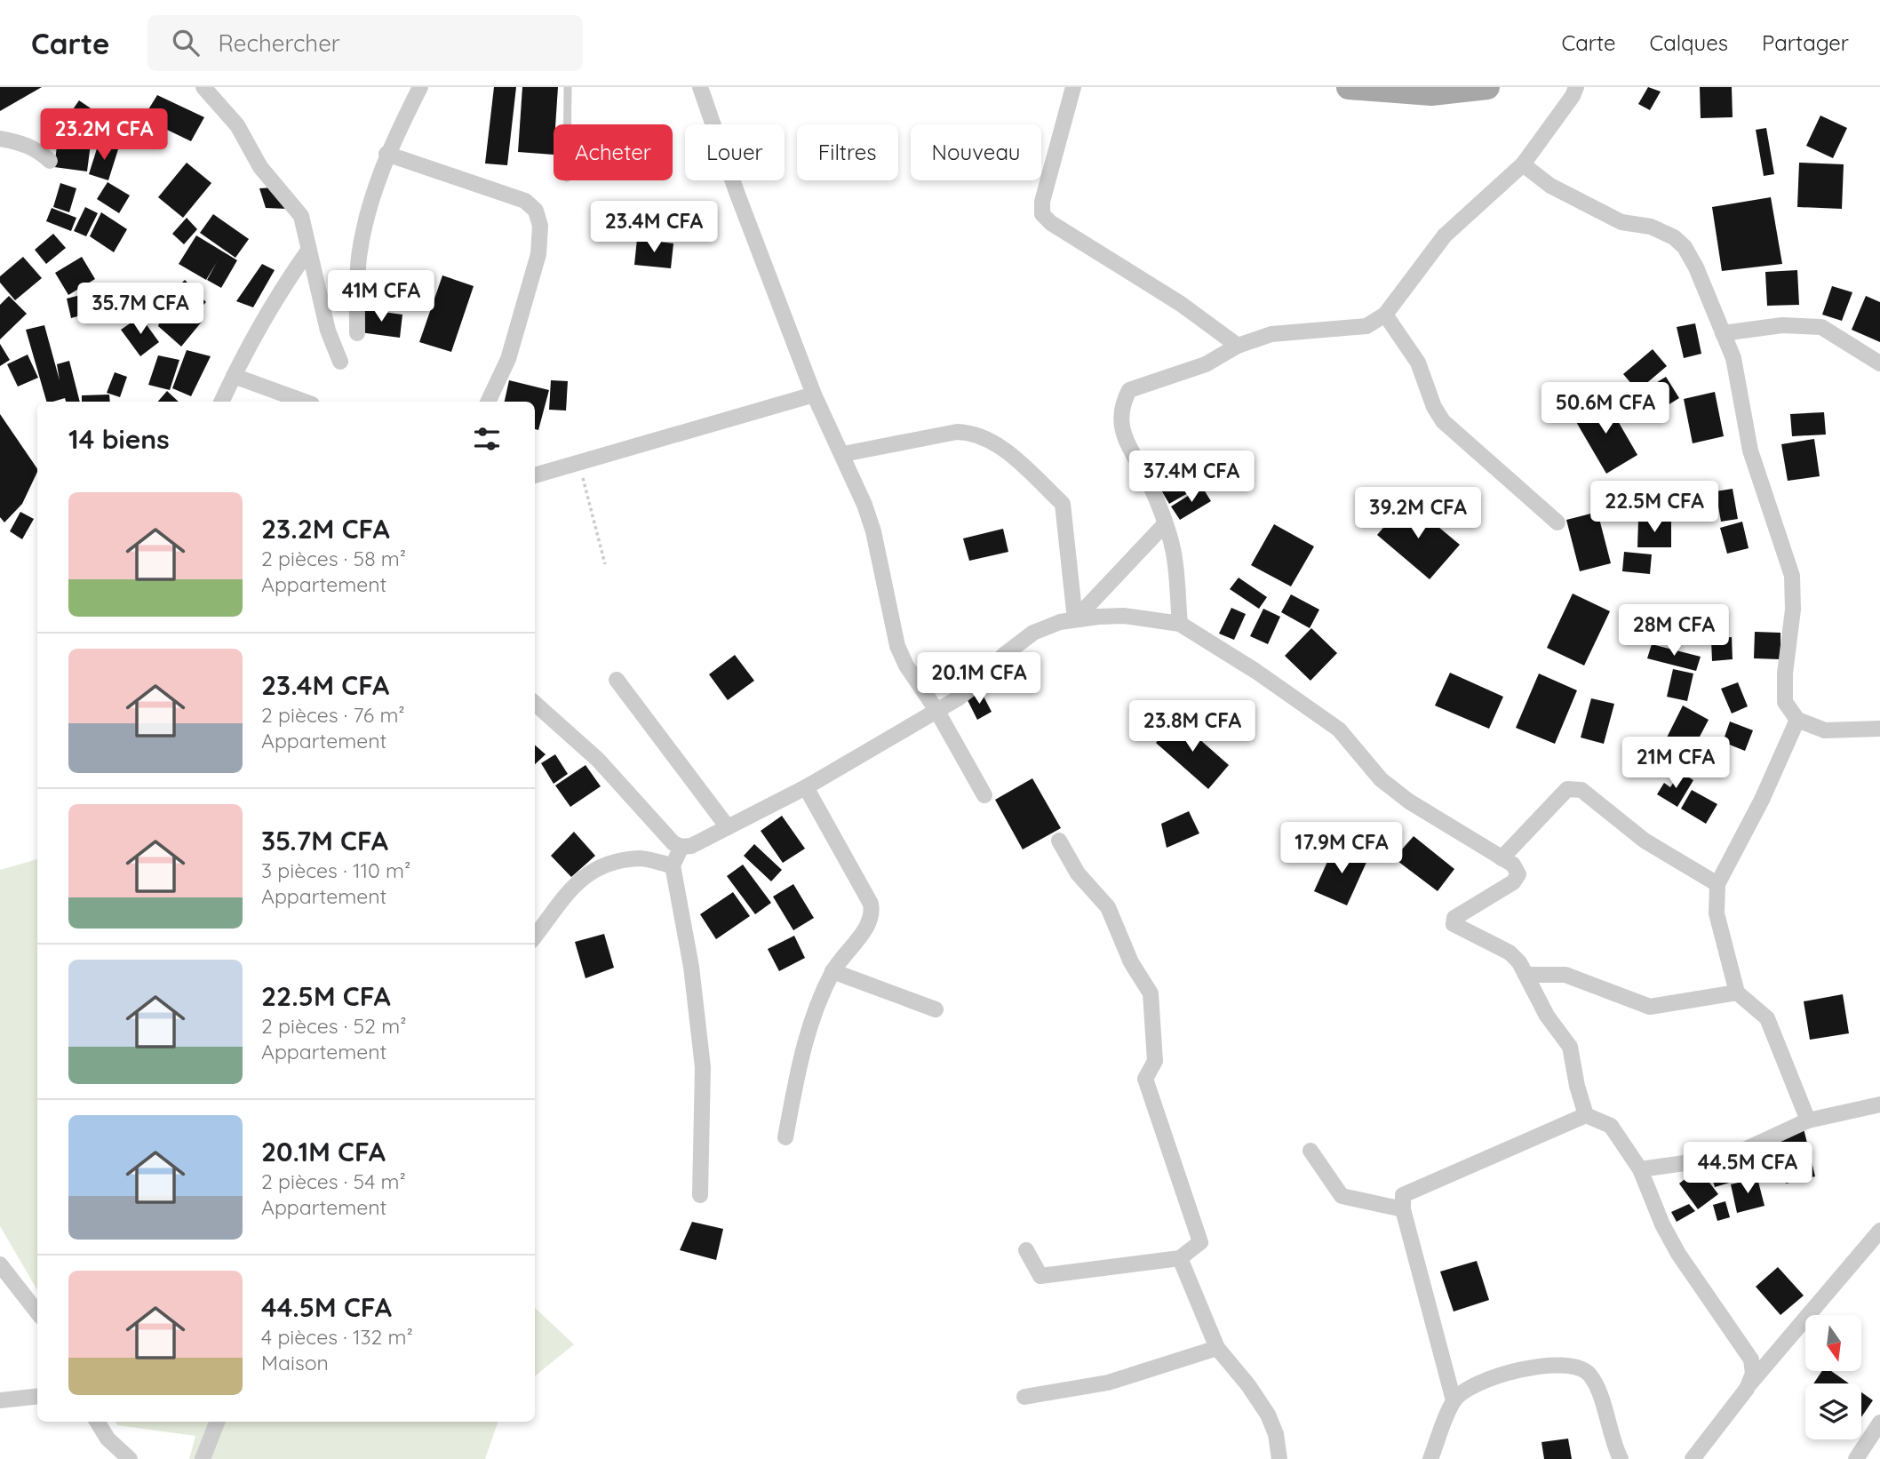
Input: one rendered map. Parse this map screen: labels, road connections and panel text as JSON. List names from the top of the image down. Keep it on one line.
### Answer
{"north":"bottom","page":{"header":"Carte","search":"Rechercher","nav":["Carte","Calques","Partager"],"price":["23.2M CFA","23.4M CFA","41M CFA","35.7M CFA","50.6M CFA","37.4M CFA","22.5M CFA","39.2M CFA","28M CFA","20.1M CFA","23.8M CFA","21M CFA","17.9M CFA","44.5M CFA"],"chip":["Acheter","Louer","Filtres","Nouveau"],"heading":"14 biens","list":[{"name":"23.2M CFA","note":"2 pièces · 58 m² · Appartement"},{"name":"23.4M CFA","note":"2 pièces · 76 m² · Appartement"},{"name":"35.7M CFA","note":"3 pièces · 110 m² · Appartement"},{"name":"22.5M CFA","note":"2 pièces · 52 m² · Appartement"},{"name":"20.1M CFA","note":"2 pièces · 54 m² · Appartement"},{"name":"44.5M CFA","note":"4 pièces · 132 m² · Maison"}]}}
